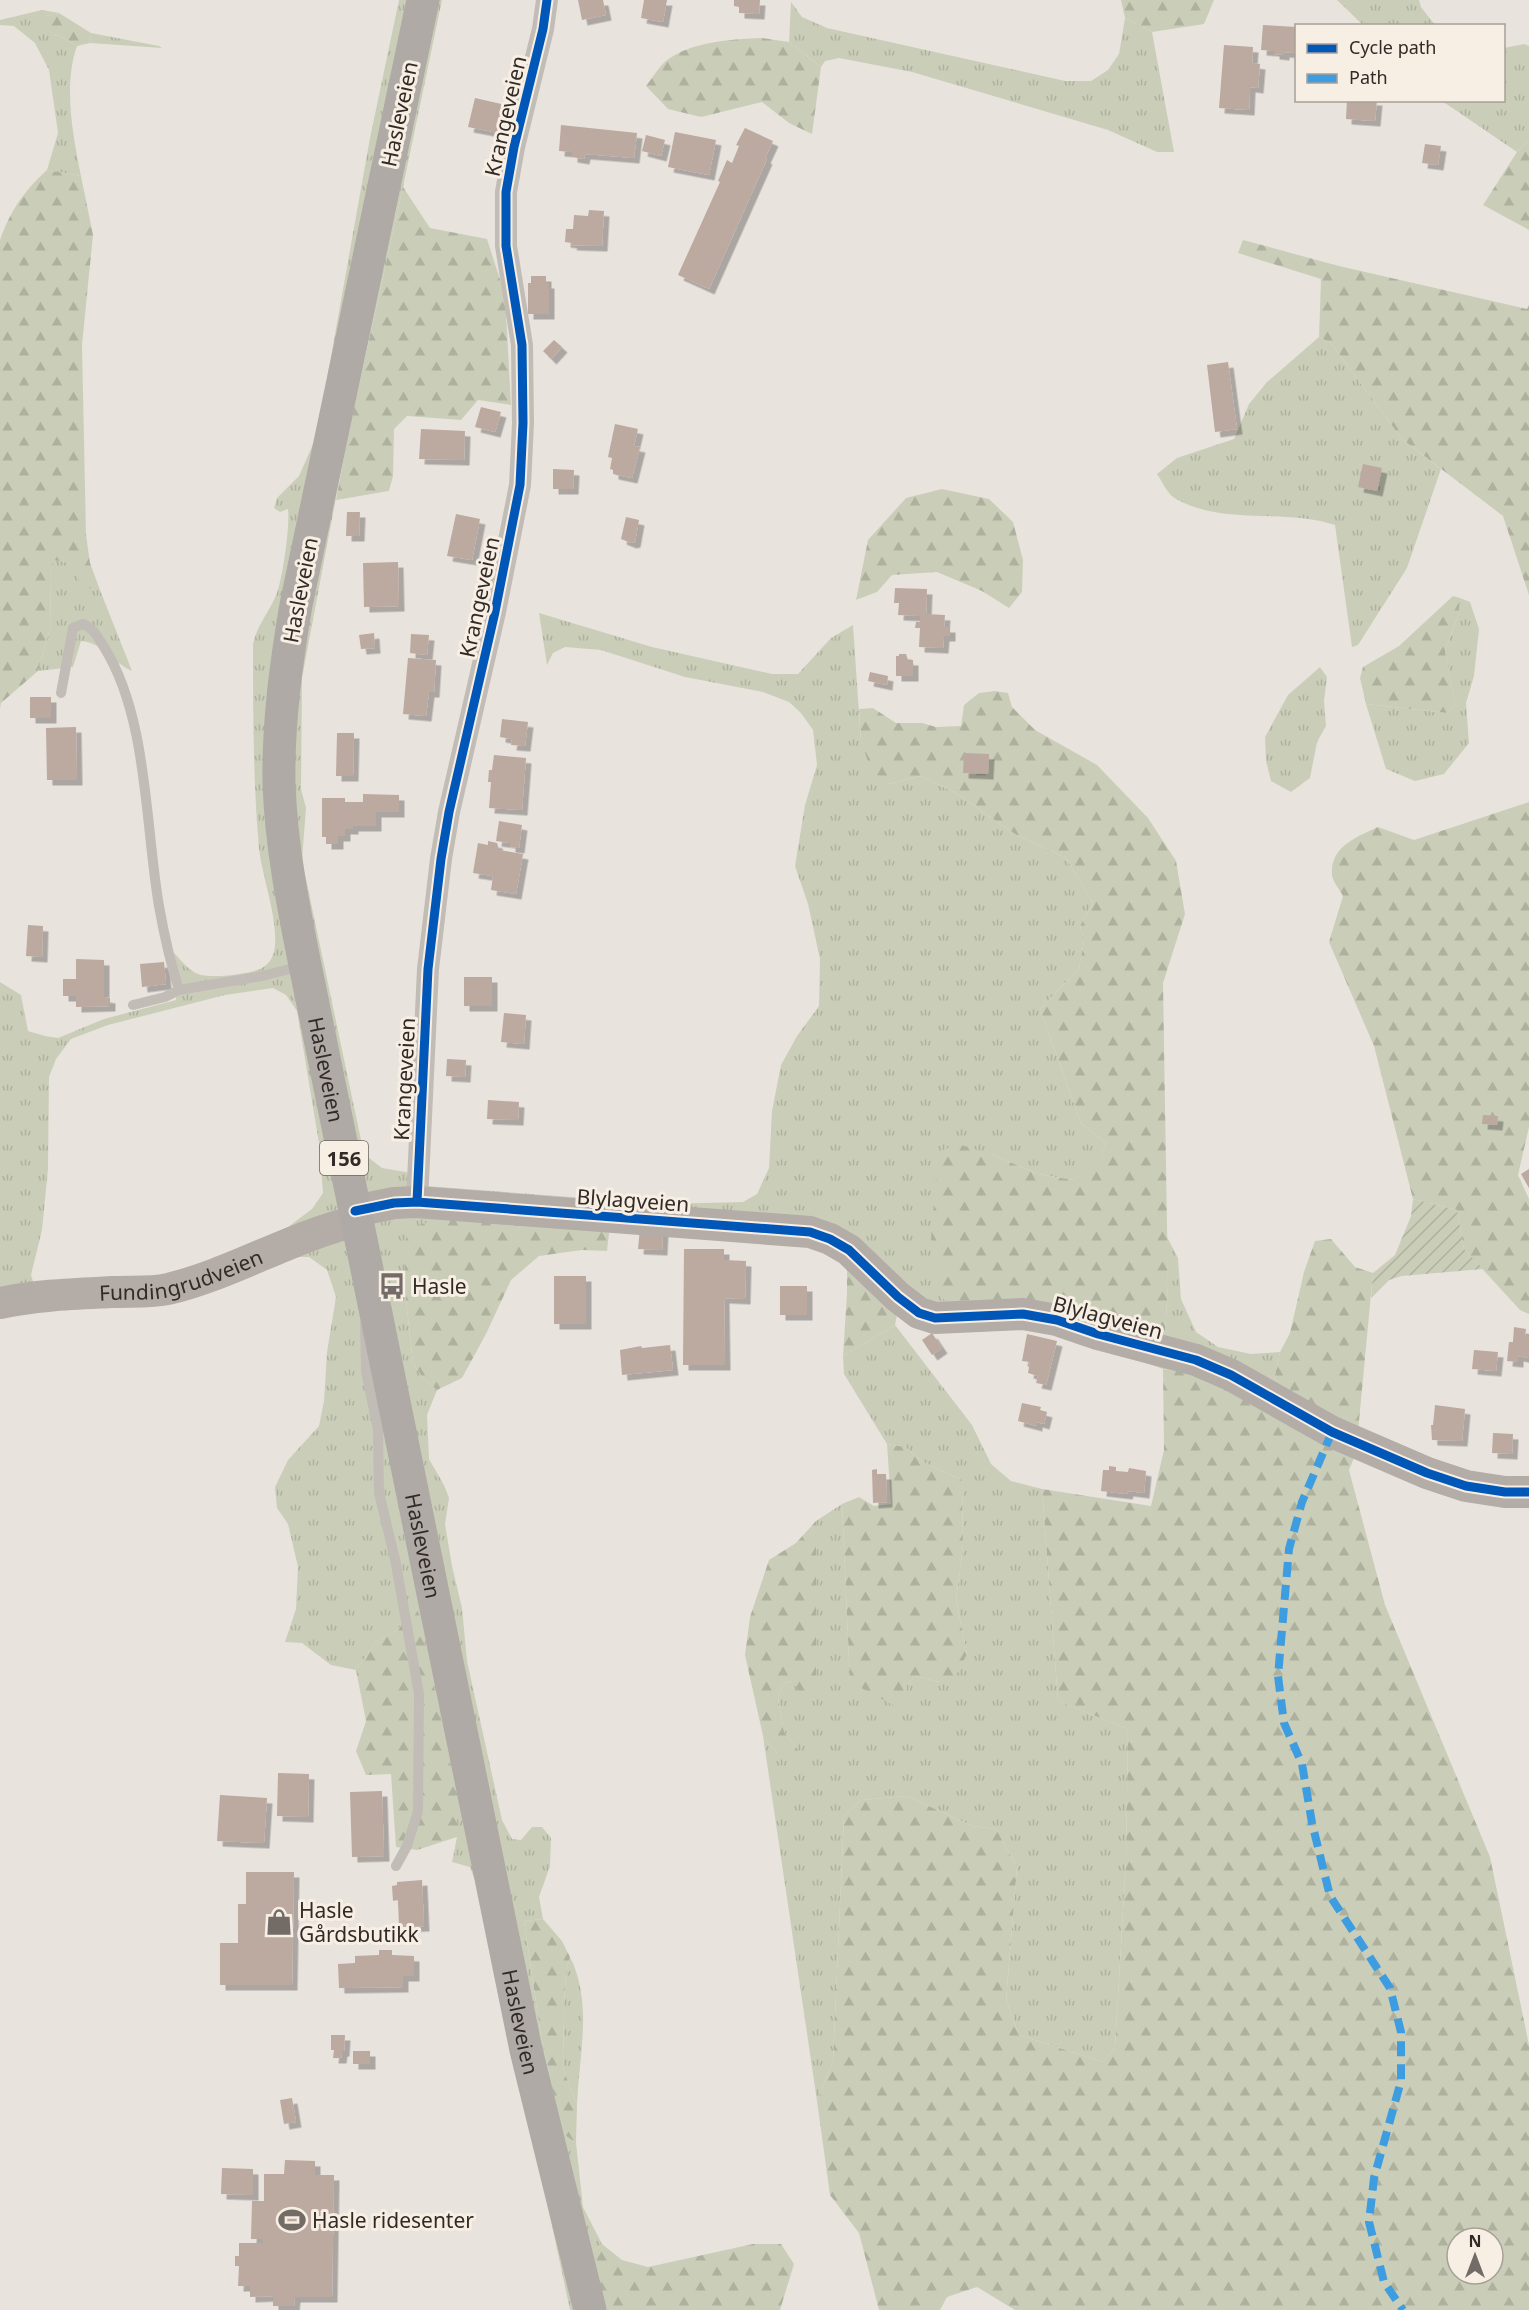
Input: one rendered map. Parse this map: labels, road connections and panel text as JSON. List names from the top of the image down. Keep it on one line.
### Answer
{"streets":{"main road":["Hasleveien","156"],"street":["Krangeveien","Blylagveien","Fundingrudveien"]},"crossings":[["Hasleveien","Blylagveien"],["Hasleveien","Fundingrudveien"],["Krangeveien","Blylagveien"],["Blylagveien","Fundingrudveien"]],"places":{"bus stop":["Hasle"],"shop":["Hasle Gårdsbutikk"],"sports":["Hasle ridesenter"]},"legend":["Cycle path","Path"],"north":"top"}
